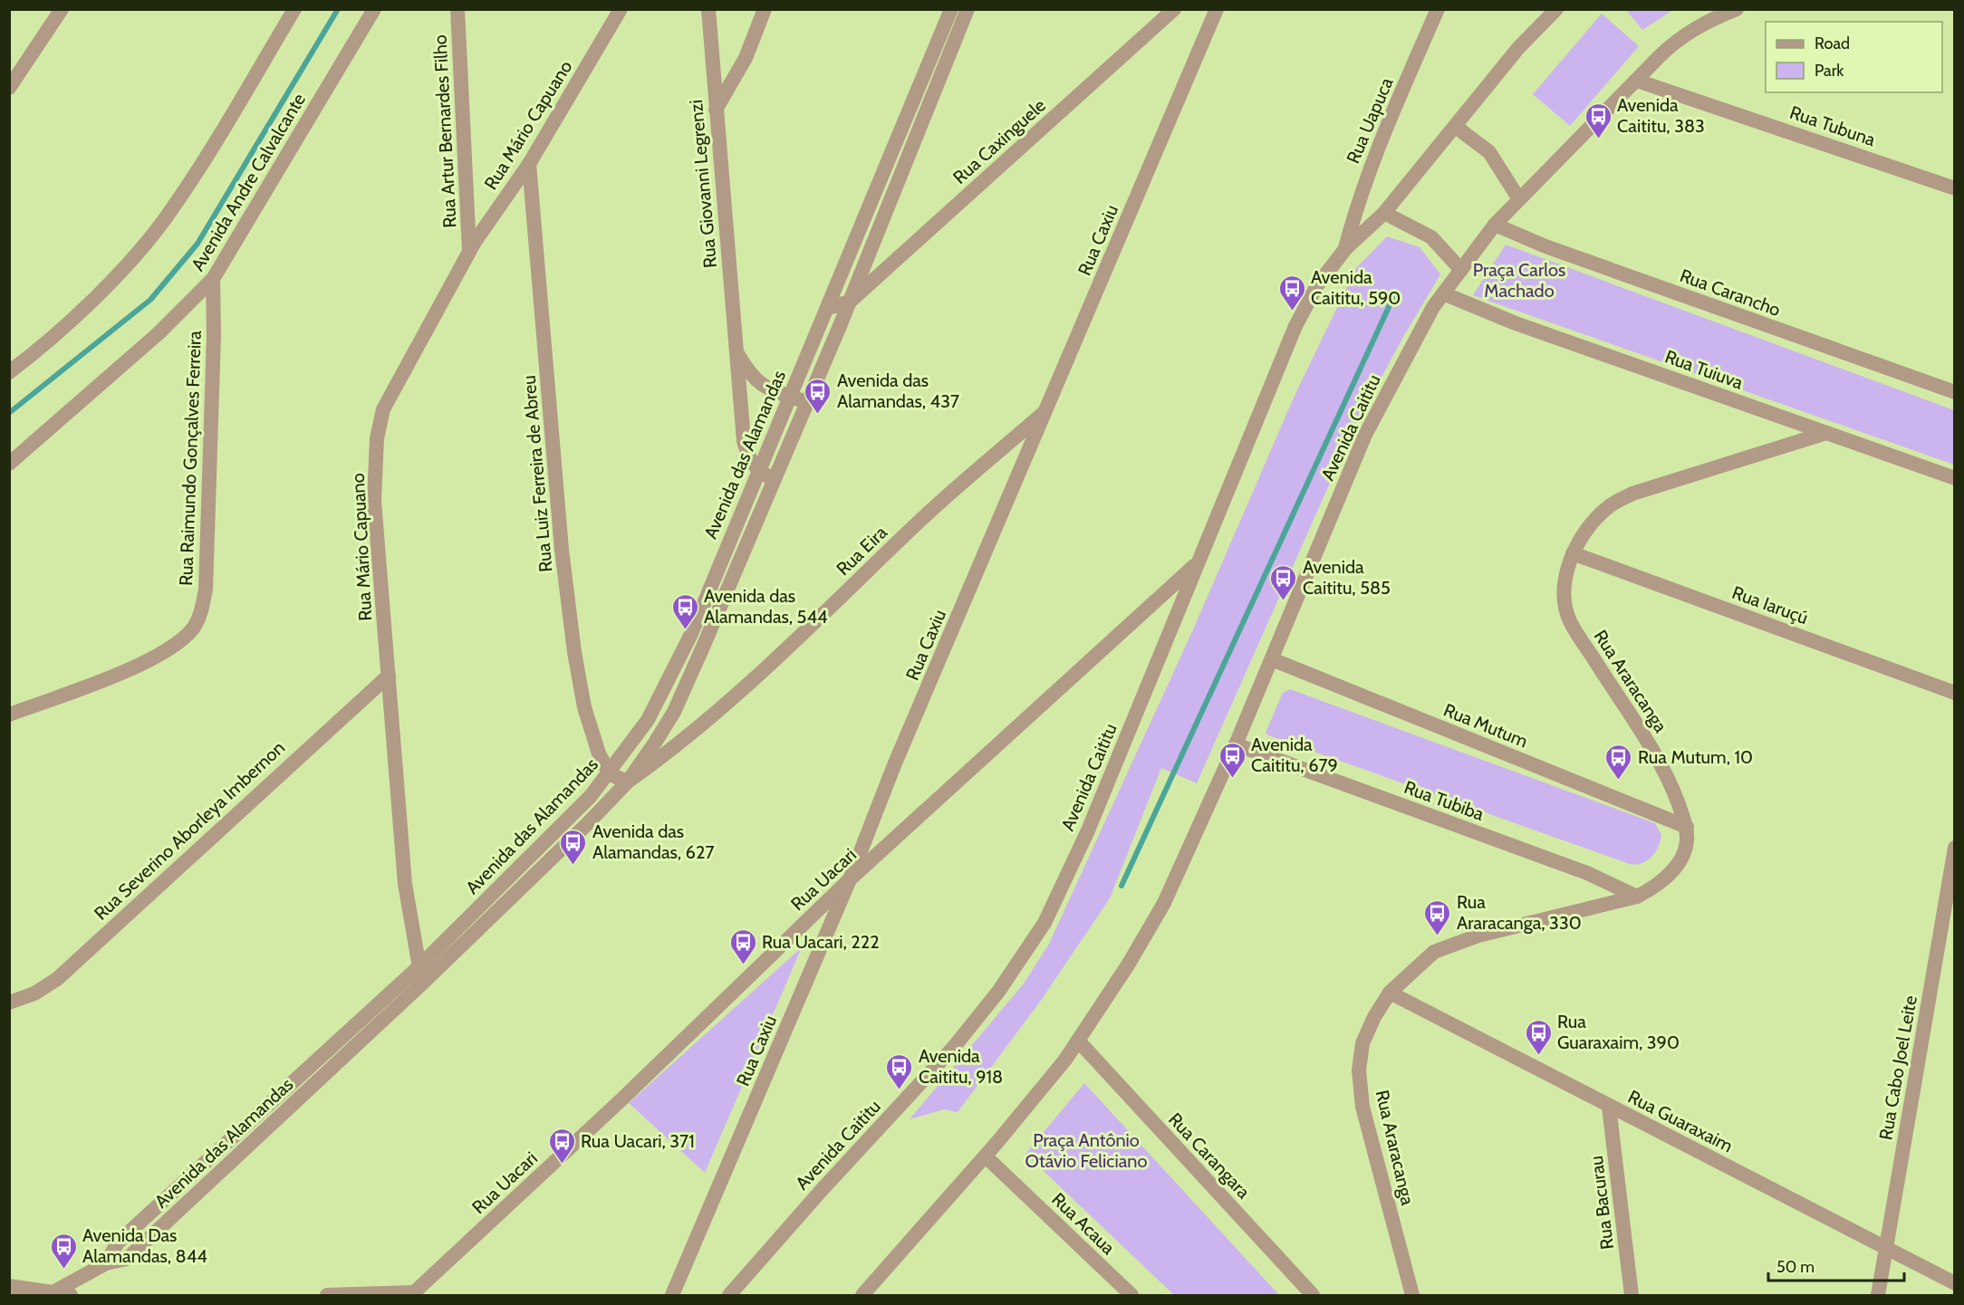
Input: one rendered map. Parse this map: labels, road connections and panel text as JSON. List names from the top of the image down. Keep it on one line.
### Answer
{"streets":{"street":["Rua Uapuca","Rua Mário Capuano","Rua Tubuna","Rua Artur Bernardes Filho","Rua Caxinguele","Avenida Andre Calvalcante","Rua Giovanni Legrenzi","Rua Caxiu","Rua Carancho","Rua Tuiuva","Avenida Caititu","Avenida das Alamandas","Rua Raimundo Gonçalves Ferreira","Rua Luiz Ferreira de Abreu","Rua Eira","Rua Iaruçú","Rua Araracanga","Rua Mutum","Rua Tubiba","Rua Severino Aborleya Imbernon","Rua Uacari","Rua Cabo Joel Leite","Rua Guaraxaim","Rua Carangara","Rua Bacurau","Rua Acaua"]},"crossings":[["Rua Uapuca","Avenida Caititu"],["Rua Mário Capuano","Rua Artur Bernardes Filho"],["Rua Mário Capuano","Avenida das Alamandas"],["Rua Mário Capuano","Rua Luiz Ferreira de Abreu"],["Rua Mário Capuano","Rua Severino Aborleya Imbernon"],["Rua Tubuna","Avenida Caititu"],["Rua Caxinguele","Avenida das Alamandas"],["Avenida Andre Calvalcante","Rua Raimundo Gonçalves Ferreira"],["Rua Giovanni Legrenzi","Avenida das Alamandas"],["Rua Caxiu","Rua Eira"],["Rua Caxiu","Rua Uacari"],["Rua Carancho","Avenida Caititu"],["Rua Tuiuva","Avenida Caititu"],["Rua Tuiuva","Rua Araracanga"],["Avenida Caititu","Rua Mutum"],["Avenida Caititu","Rua Tubiba"],["Avenida Caititu","Rua Uacari"],["Avenida Caititu","Rua Carangara"],["Avenida Caititu","Rua Acaua"],["Avenida das Alamandas","Rua Luiz Ferreira de Abreu"],["Avenida das Alamandas","Rua Eira"],["Rua Iaruçú","Rua Araracanga"],["Rua Araracanga","Rua Mutum"],["Rua Araracanga","Rua Tubiba"],["Rua Araracanga","Rua Guaraxaim"],["Rua Cabo Joel Leite","Rua Guaraxaim"],["Rua Guaraxaim","Rua Bacurau"]],"parks":["Praça Carlos Machado","Praça Antônio Otávio Feliciano"],"places":{"bus stop":["Avenida Caititu, 383","Avenida Caititu, 590","Avenida das Alamandas, 437","Avenida Caititu, 585","Avenida das Alamandas, 544","Avenida Caititu, 679","Rua Mutum, 10","Avenida das Alamandas, 627","Rua Araracanga, 330","Rua Uacari, 222","Rua Guaraxaim, 390","Avenida Caititu, 918","Rua Uacari, 371","Avenida Das Alamandas, 844"]},"legend":["Road","Park"],"scale_bar":"50 m"}
